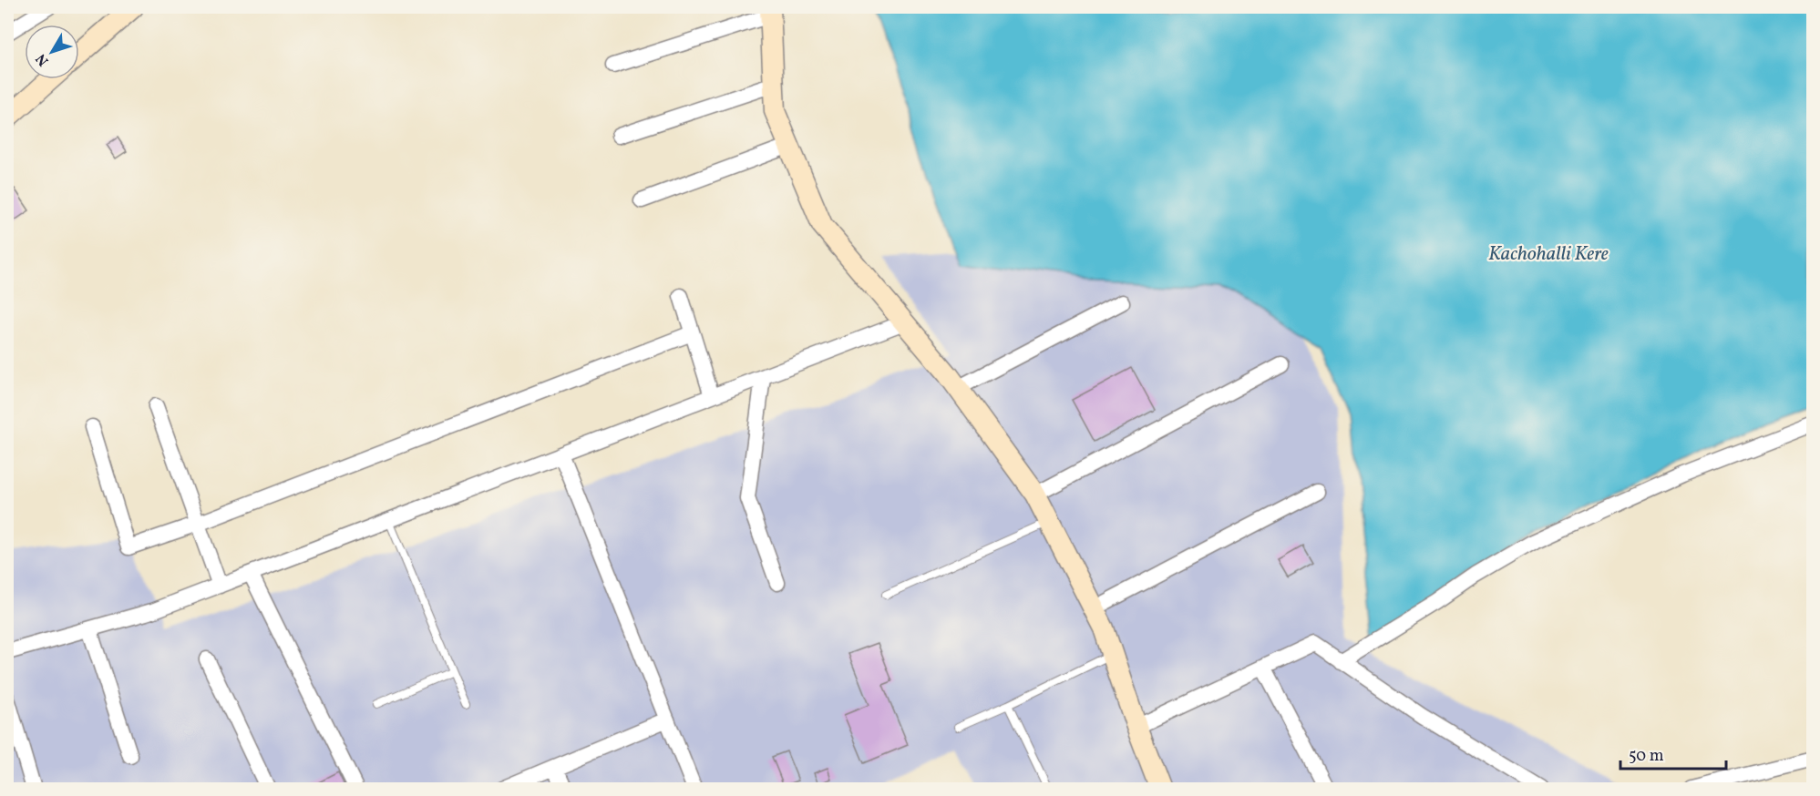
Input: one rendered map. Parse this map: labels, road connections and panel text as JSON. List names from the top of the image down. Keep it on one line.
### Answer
{"water":["Kachohalli Kere"],"scale_bar":"50 m","north":"bottom left"}
